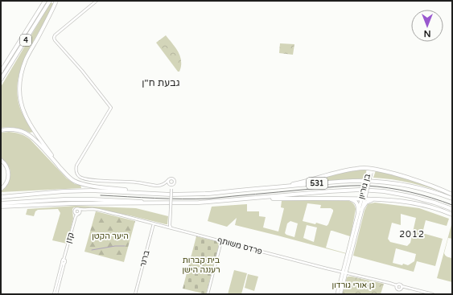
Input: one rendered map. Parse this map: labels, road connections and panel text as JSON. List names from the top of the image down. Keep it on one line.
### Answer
{"streets":{"highway":["4","531"],"main road":["בן גוריון"],"street":["קזן","פרדס משותף","ברנר"]},"crossings":[["בן גוריון","פרדס משותף"],["קזן","פרדס משותף"],["פרדס משותף","ברנר"]],"districts":["גבעת ח\"ן","2012"],"parks":["היער הקטן","בית קברות רעננה הישן","גן אורי גורדון"],"north":"bottom"}
